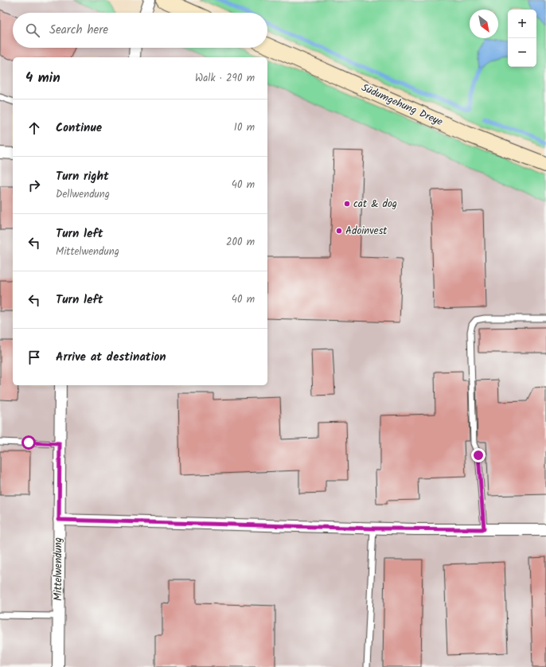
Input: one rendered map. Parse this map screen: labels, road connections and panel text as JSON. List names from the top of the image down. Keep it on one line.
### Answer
{"streets":{"main road":["Südumgehung Dreye"],"street":["Mittelwendung"]},"places":["cat & dog","Adoinvest"],"north":"bottom right","page":{"map_buttons":["+","−"],"search":"Search here","heading":["4 min","Walk · 290 m"],"list":[["Continue","10 m"],["Turn right","Dellwendung","40 m"],["Turn left","Mittelwendung","200 m"],["Turn left","40 m"],"Arrive at destination"]}}
